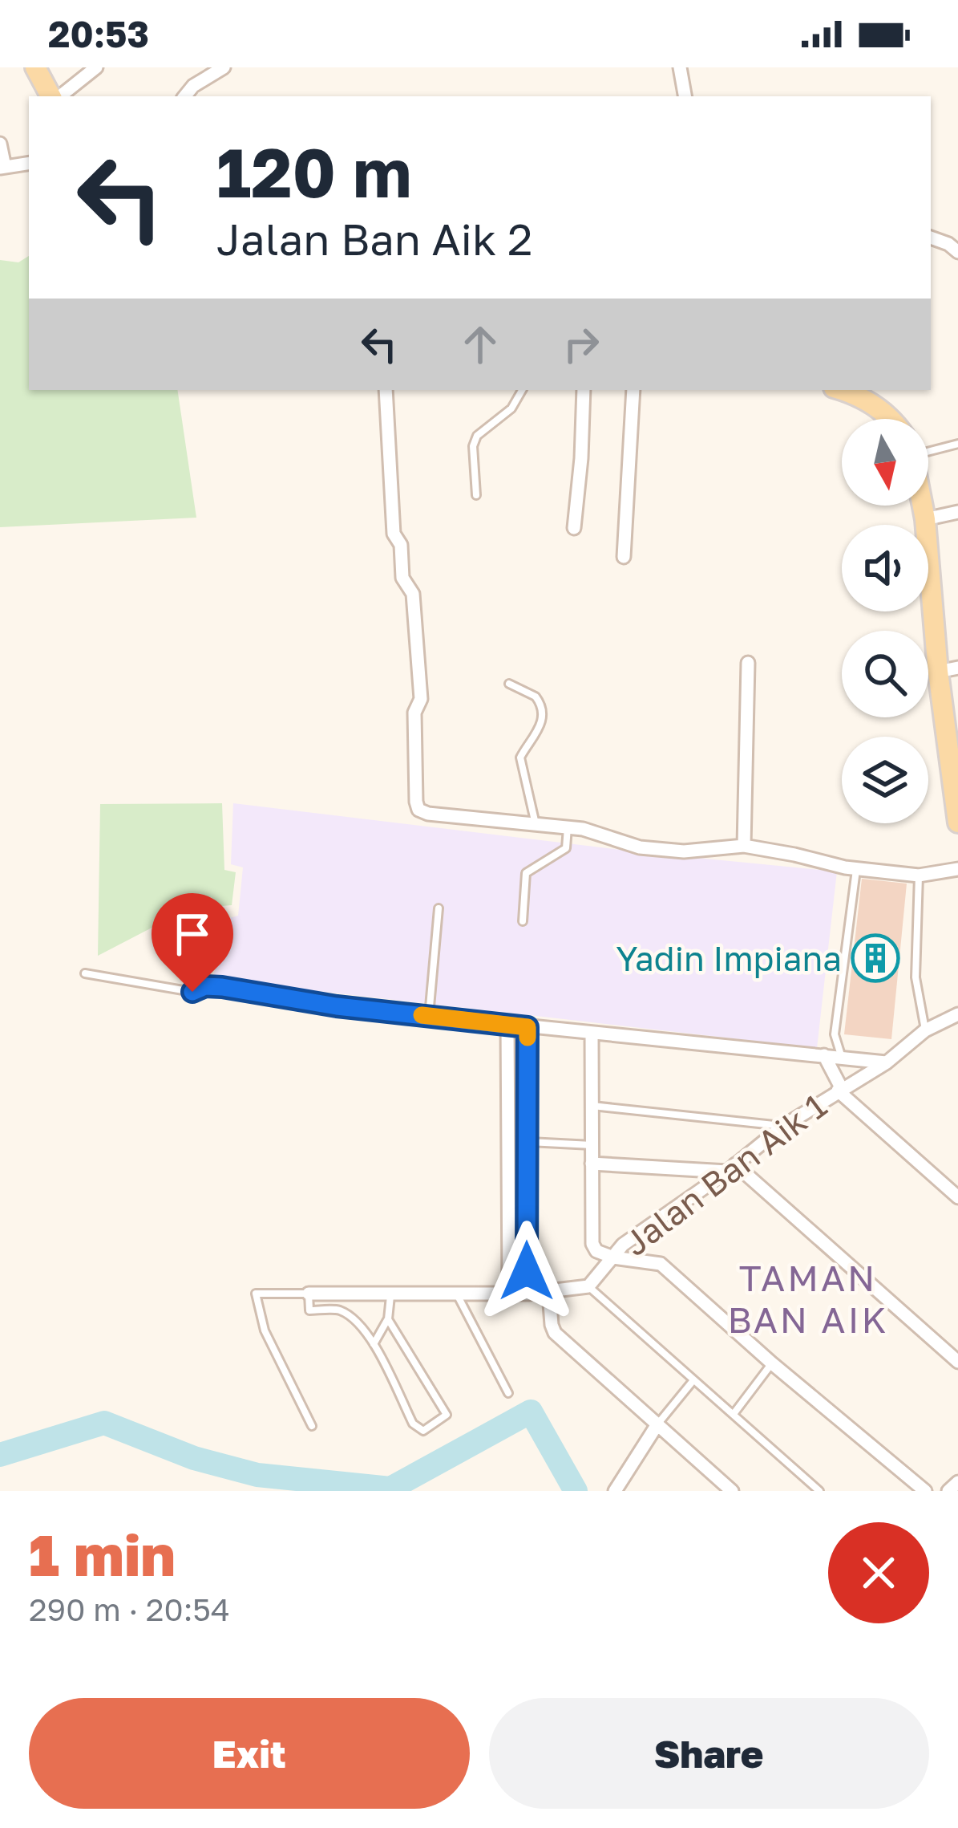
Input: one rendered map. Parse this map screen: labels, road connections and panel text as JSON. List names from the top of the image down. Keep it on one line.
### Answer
{"streets":{"street":["Jalan Ban Aik 1"]},"districts":["TAMAN BAN AIK"],"places":{"building":["Yadin Impiana"]},"north":"bottom","page":{"status":"20:53","turn":["120 m","Jalan Ban Aik 2"],"heading":["1 min","290 m · 20:54"],"buttons":["Exit","Share"]}}
